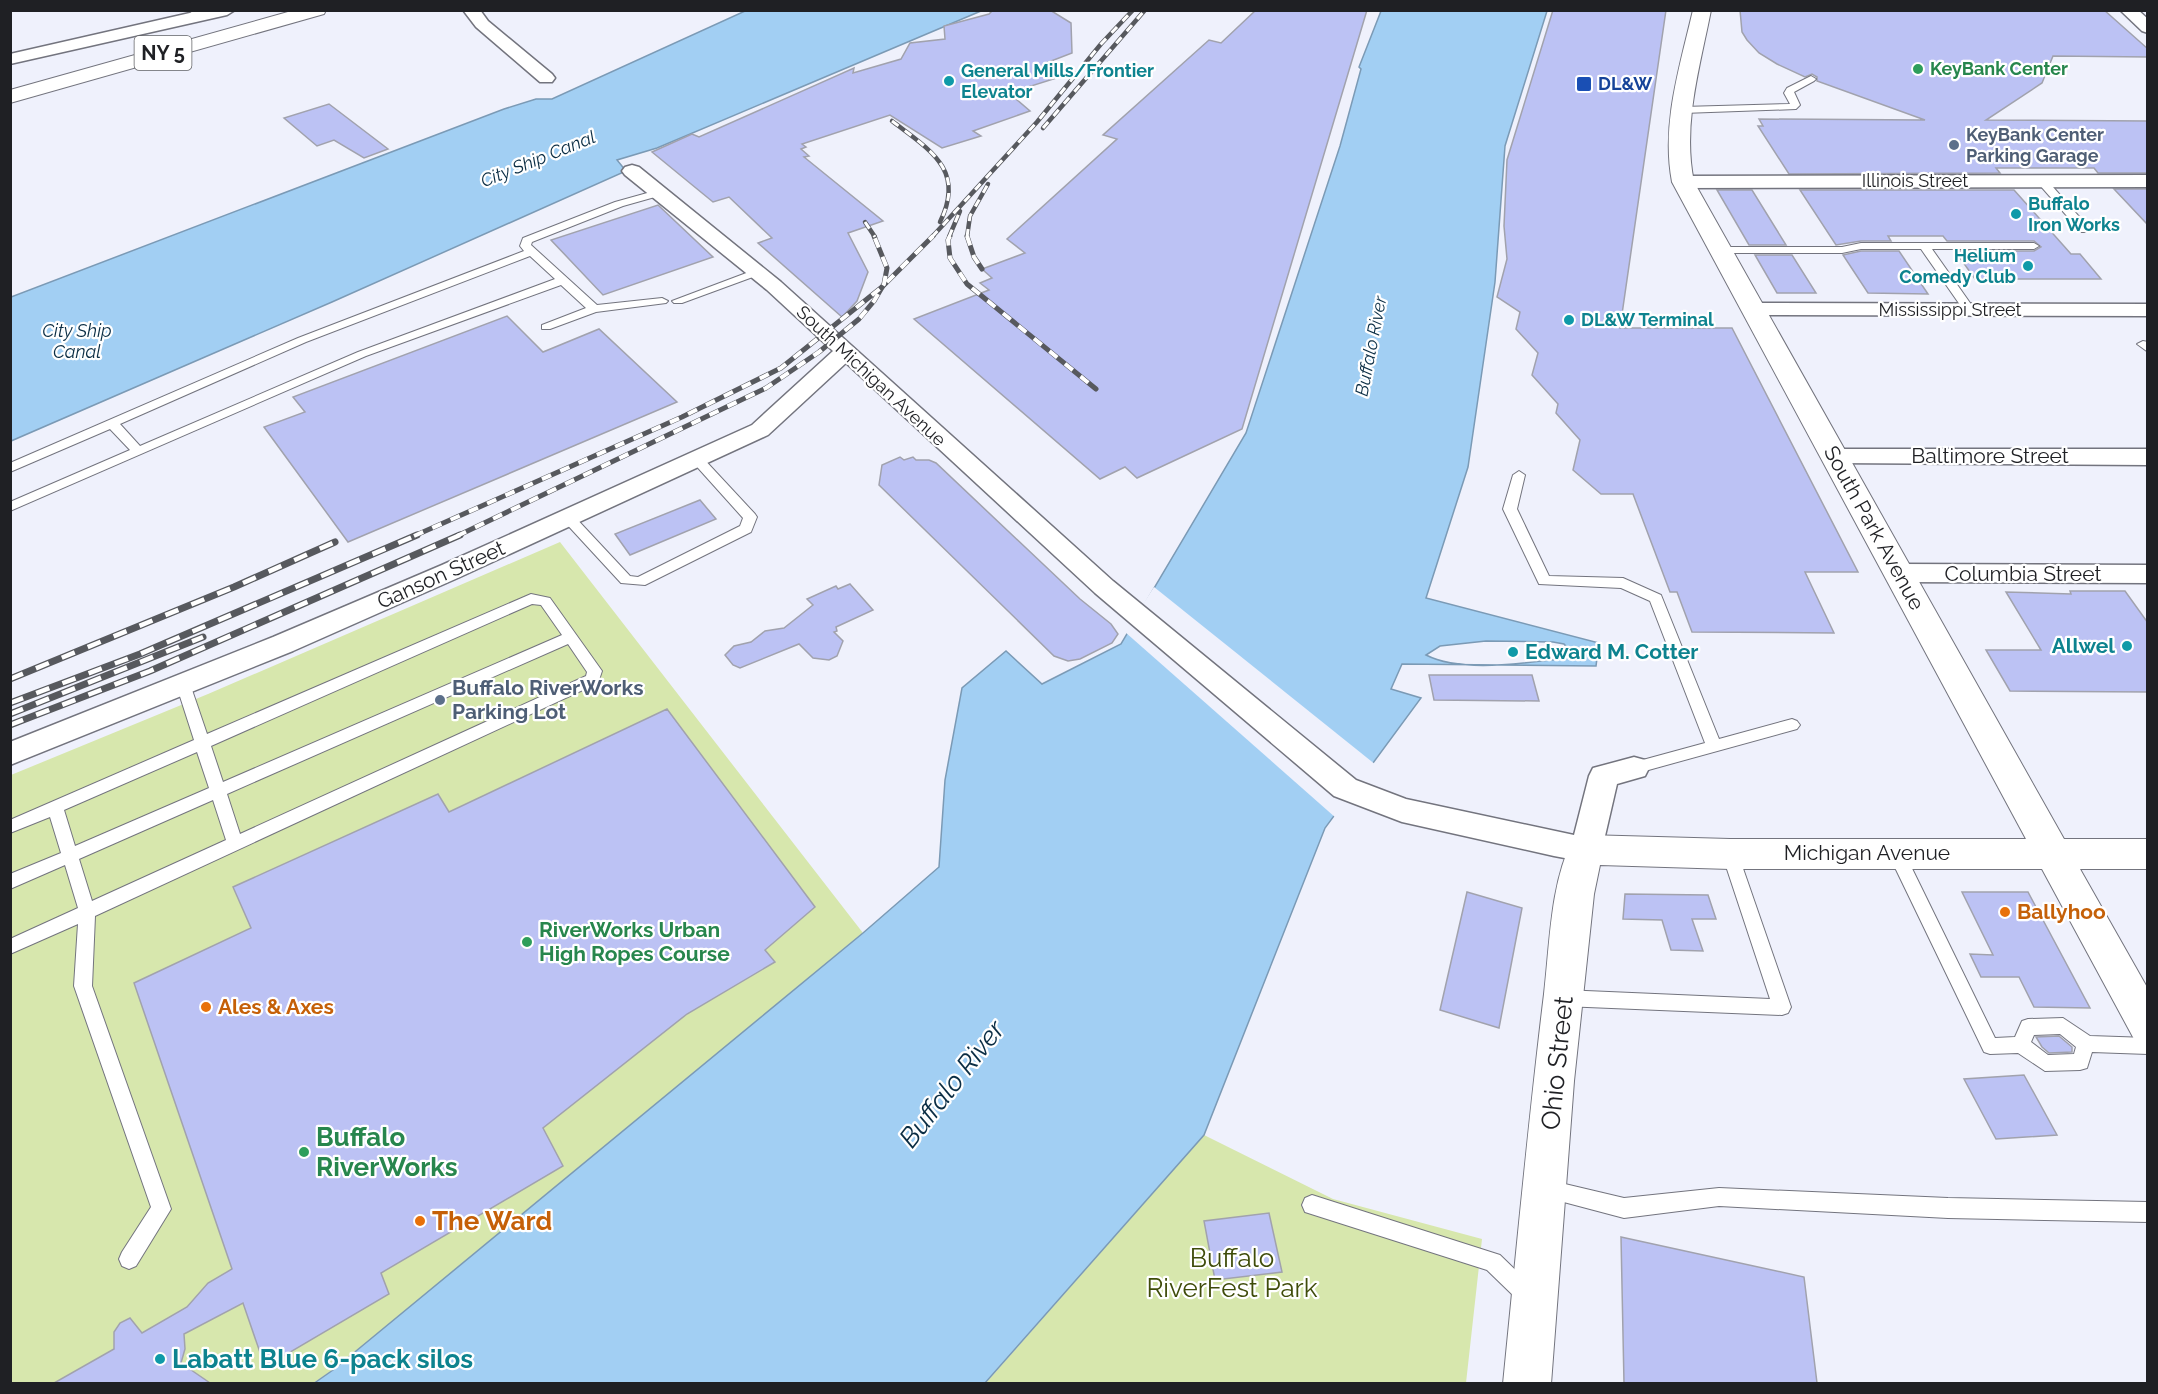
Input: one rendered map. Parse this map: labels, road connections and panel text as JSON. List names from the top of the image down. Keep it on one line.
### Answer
{"streets":{"main road":["NY 5","South Park Avenue","Michigan Avenue","Ohio Street"],"street":["Illinois Street","Mississippi Street","South Michigan Avenue","Baltimore Street","Columbia Street","Ganson Street"]},"crossings":[["Illinois Street","South Park Avenue"],["Mississippi Street","South Park Avenue"],["South Michigan Avenue","Ganson Street"],["South Michigan Avenue","Michigan Avenue"],["South Michigan Avenue","Ohio Street"],["Baltimore Street","South Park Avenue"],["South Park Avenue","Columbia Street"],["South Park Avenue","Michigan Avenue"],["Michigan Avenue","Ohio Street"]],"water":["City Ship Canal","Buffalo River"],"parks":["Buffalo RiverFest Park"],"places":{"other":["KeyBank Center","General Mills/Frontier Elevator","KeyBank Center Parking Garage","Buffalo Iron Works","Helium Comedy Club","DL&W Terminal","Allwel","Edward M. Cotter","Buffalo RiverWorks Parking Lot","Ballyhoo","RiverWorks Urban High Ropes Course","Ales & Axes","Buffalo RiverWorks","The Ward","Labatt Blue 6-pack silos"],"transit":["DL&W"]}}
